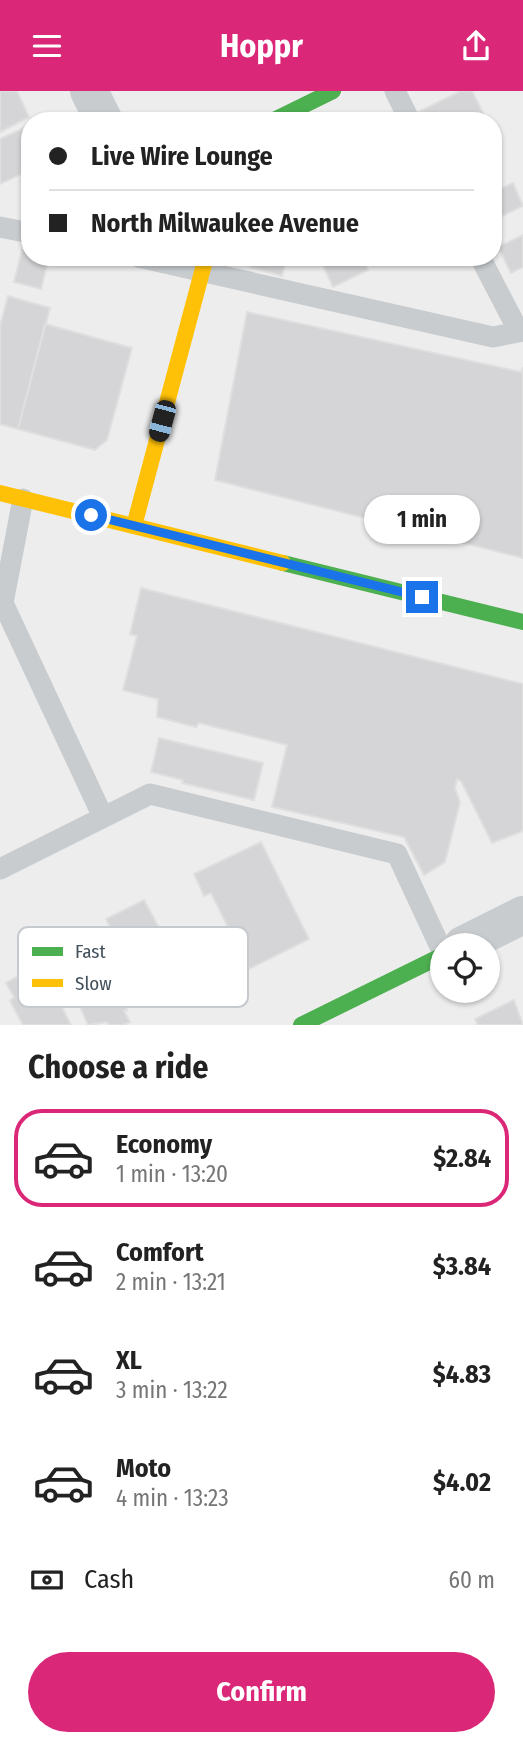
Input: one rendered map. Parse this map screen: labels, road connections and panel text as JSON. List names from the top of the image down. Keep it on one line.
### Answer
{"legend":["Fast","Slow"],"page":{"header":"Hoppr","banner":["Live Wire Lounge","North Milwaukee Avenue"],"bubble":"1 min","heading":"Choose a ride","list":[{"name":"Economy","note":"1 min · 13:20","value":"$2.84"},{"name":"Comfort","note":"2 min · 13:21","value":"$3.84"},{"name":"XL","note":"3 min · 13:22","value":"$4.83"},{"name":"Moto","note":"4 min · 13:23","value":"$4.02"}],"pay":["Cash","60 m"],"buttons":"Confirm"}}
